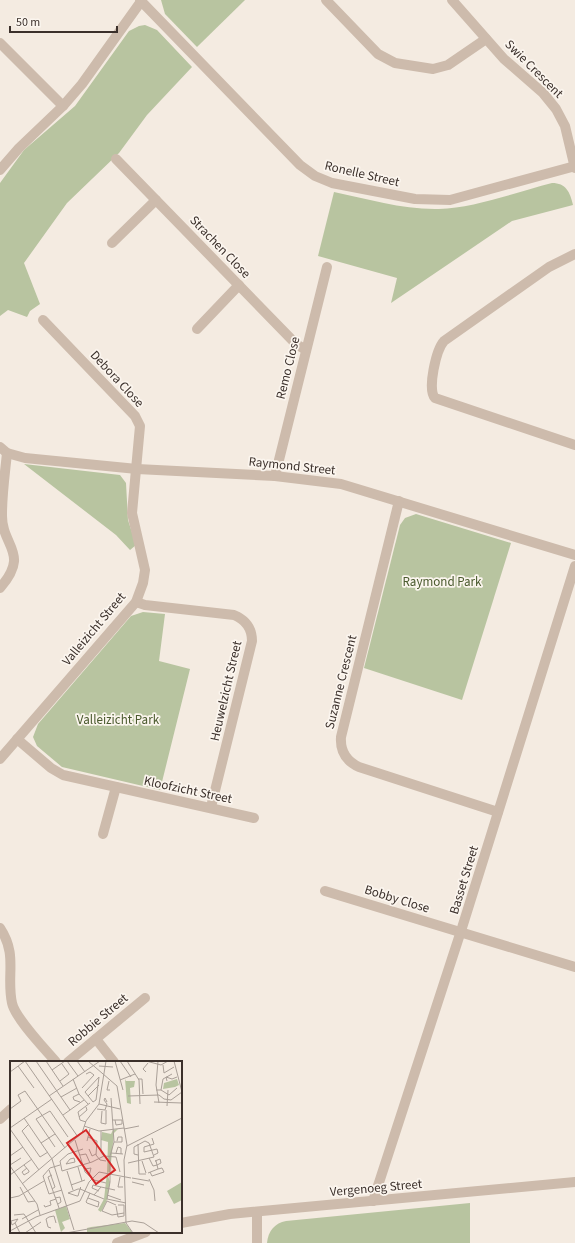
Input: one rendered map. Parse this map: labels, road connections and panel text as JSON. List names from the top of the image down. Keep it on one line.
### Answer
{"streets":{"street":["Swie Crescent","Ronelle Street","Strachen Close","Remo Close","Debora Close","Raymond Street","Valleizicht Street","Suzanne Crescent","Heuwelzicht Street","Kloofzicht Street","Basset Street","Bobby Close","Robbie Street","Vergenoeg Street"]},"crossings":[["Swie Crescent","Ronelle Street"],["Strachen Close","Remo Close"],["Remo Close","Raymond Street"],["Debora Close","Raymond Street"],["Debora Close","Valleizicht Street"],["Raymond Street","Valleizicht Street"],["Raymond Street","Suzanne Crescent"],["Valleizicht Street","Heuwelzicht Street"],["Valleizicht Street","Kloofzicht Street"],["Suzanne Crescent","Basset Street"],["Heuwelzicht Street","Kloofzicht Street"],["Basset Street","Bobby Close"],["Basset Street","Vergenoeg Street"]],"parks":["Raymond Park","Valleizicht Park"],"scale_bar":"50 m"}
